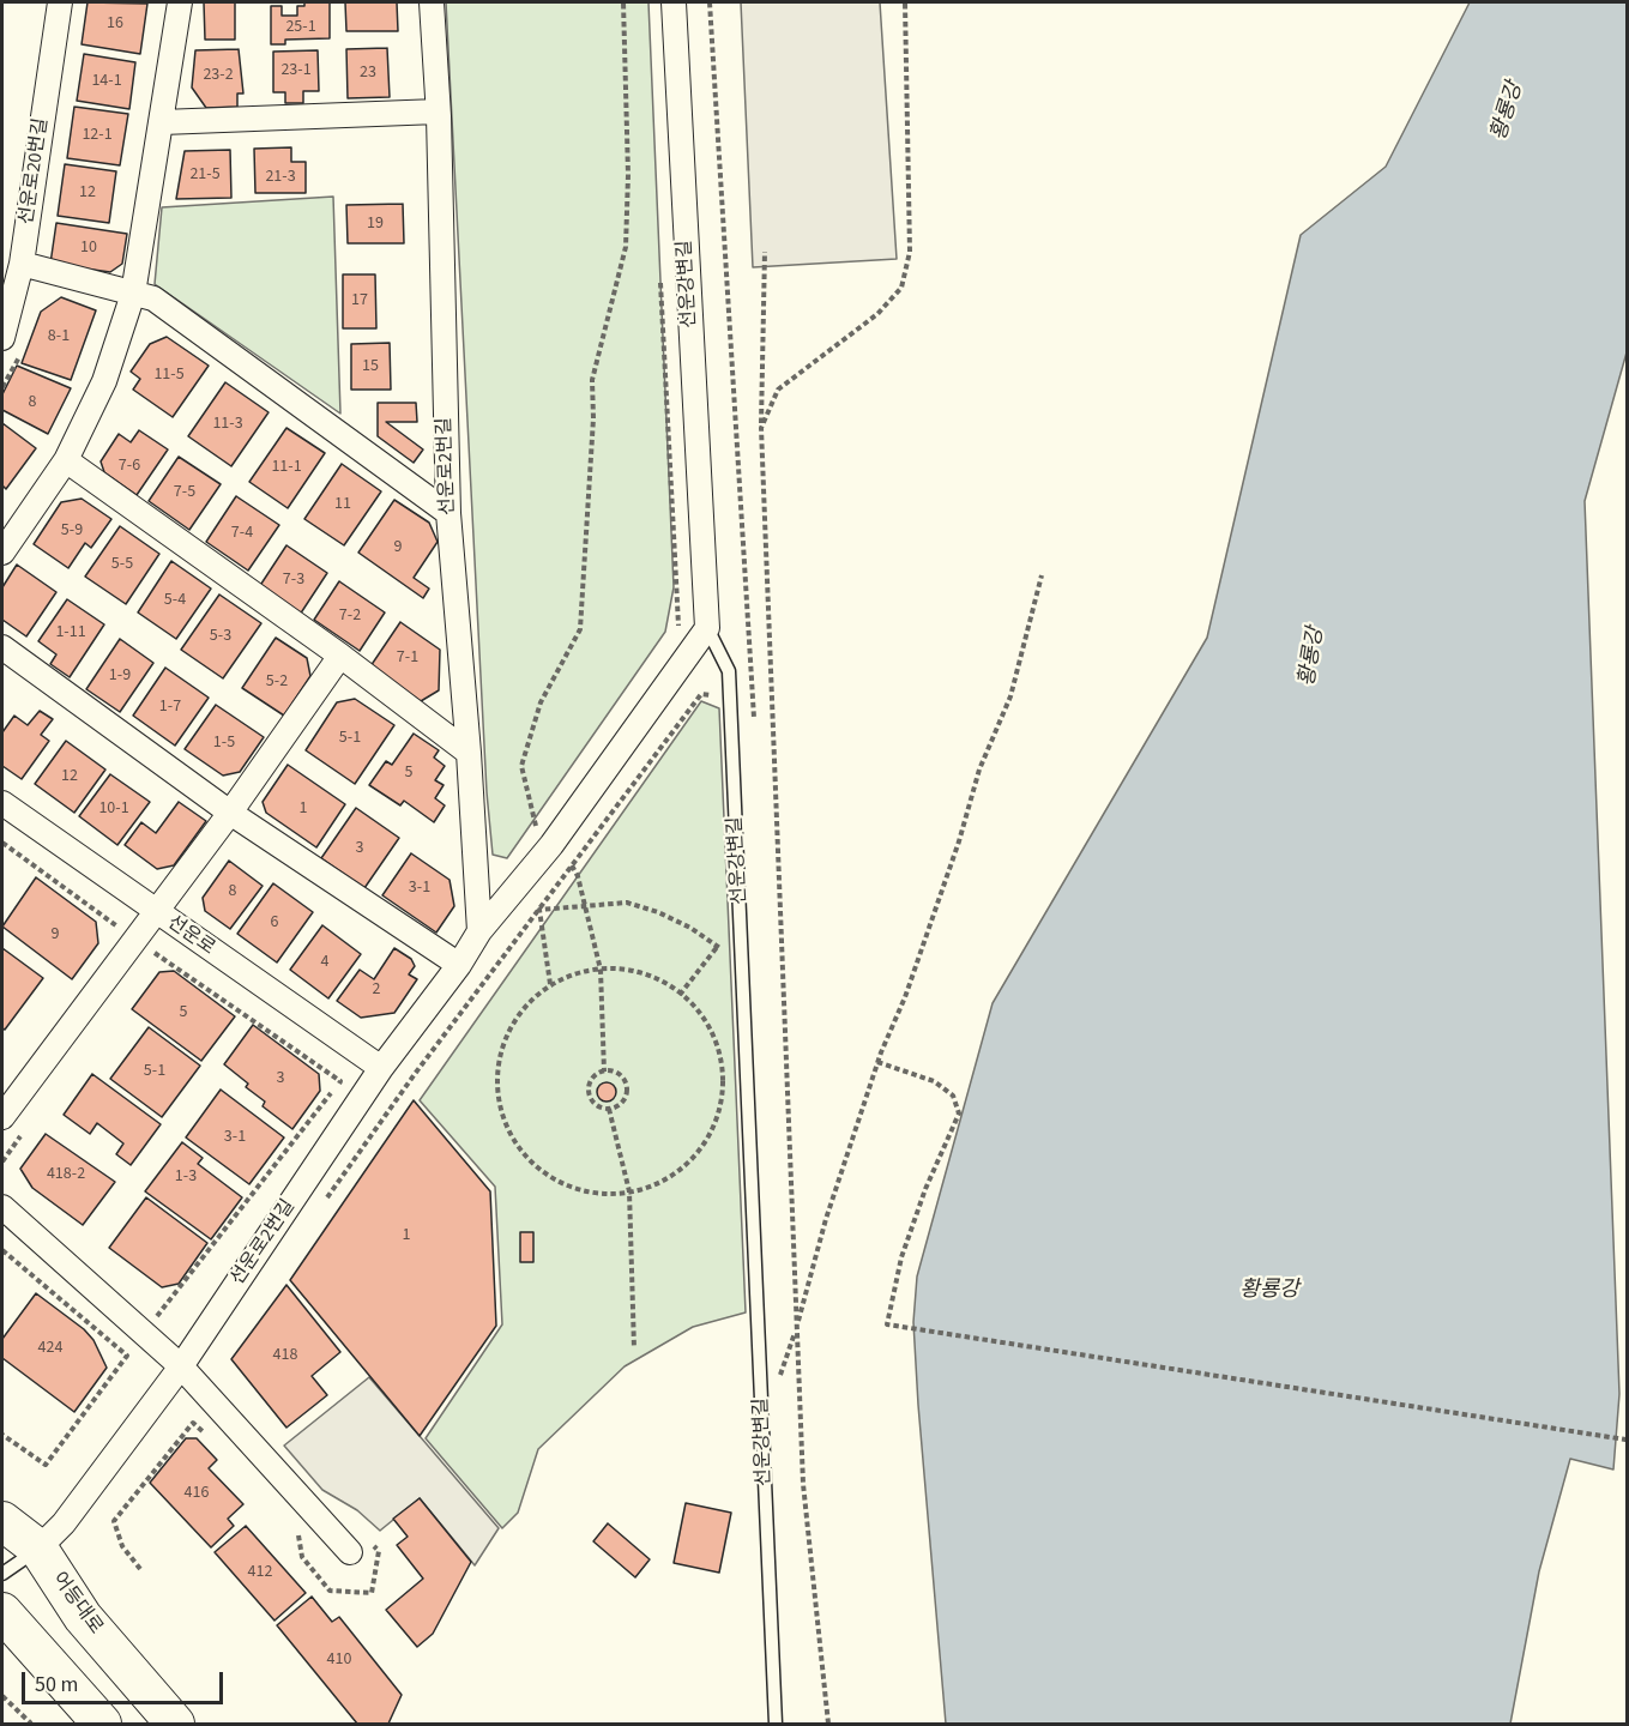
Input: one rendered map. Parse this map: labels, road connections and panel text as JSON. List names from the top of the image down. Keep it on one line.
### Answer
{"streets":{"main road":["어등대로"],"street":["선운로20번길","선운강변길","선운로2번길","선운로"]},"crossings":[["선운강변길","선운로2번길"],["선운로2번길","선운로"],["선운로2번길","어등대로"]],"water":["황룡강"],"house_numbers":["16","25-1","23-1","23","23-2","14-1","12-1","21-5","21-3","12","19","10","17","8-1","15","11-5","8","11-3","7-6","11-1","7-5","11","5-9","7-4","9","5-5","7-3","5-4","7-2","1-11","5-3","7-1","1-9","5-2","1-7","5-1","1-5","5","12","10-1","1","3","3-1","8","6","9","4","2","5","5-1","3","3-1","418-2","1-3","1","424","418","416","412","410"],"scale_bar":"50 m"}
